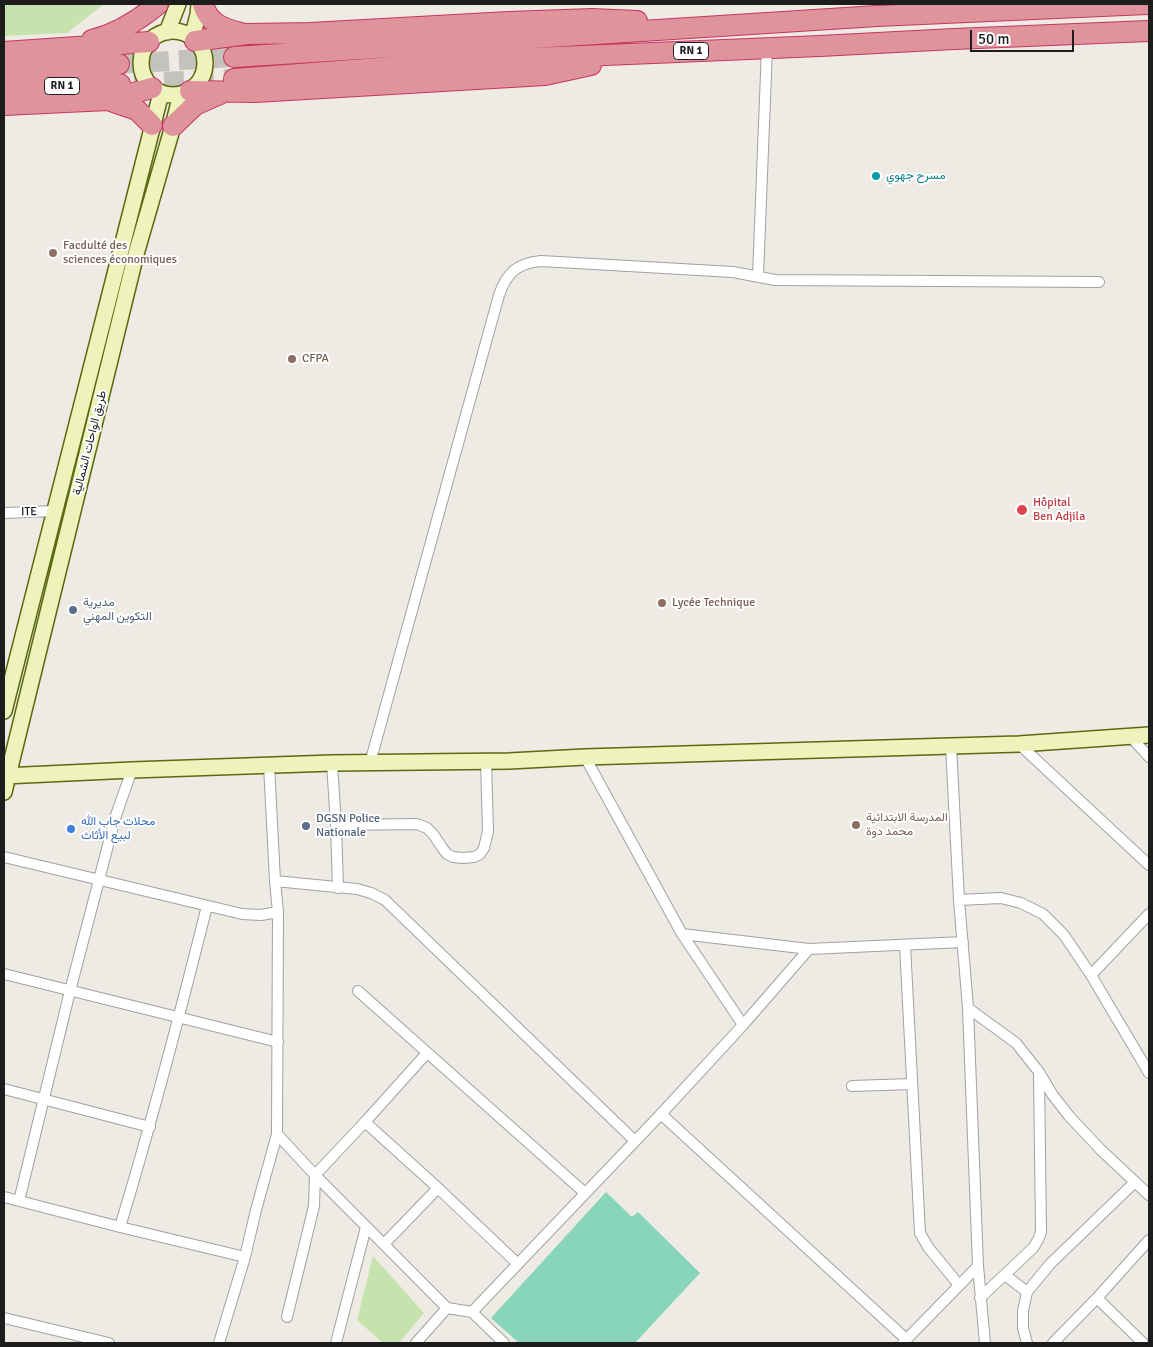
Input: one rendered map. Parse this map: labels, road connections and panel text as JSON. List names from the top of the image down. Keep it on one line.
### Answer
{"streets":{"highway":["RN 1"],"main road":["طريق الواحات الشمالية"],"street":["ITE"]},"crossings":[["طريق الواحات الشمالية","ITE"]],"places":["مسرح جهوي","Facdulté des sciences économiques","CFPA","Hôpital Ben Adjila","Lycée Technique","مديرية التكوين المهني","المدرسة الابتدائية محمد دوة","DGSN Police Nationale","محلات جاب الله لبيع الأثاث"],"scale_bar":"50 m"}
